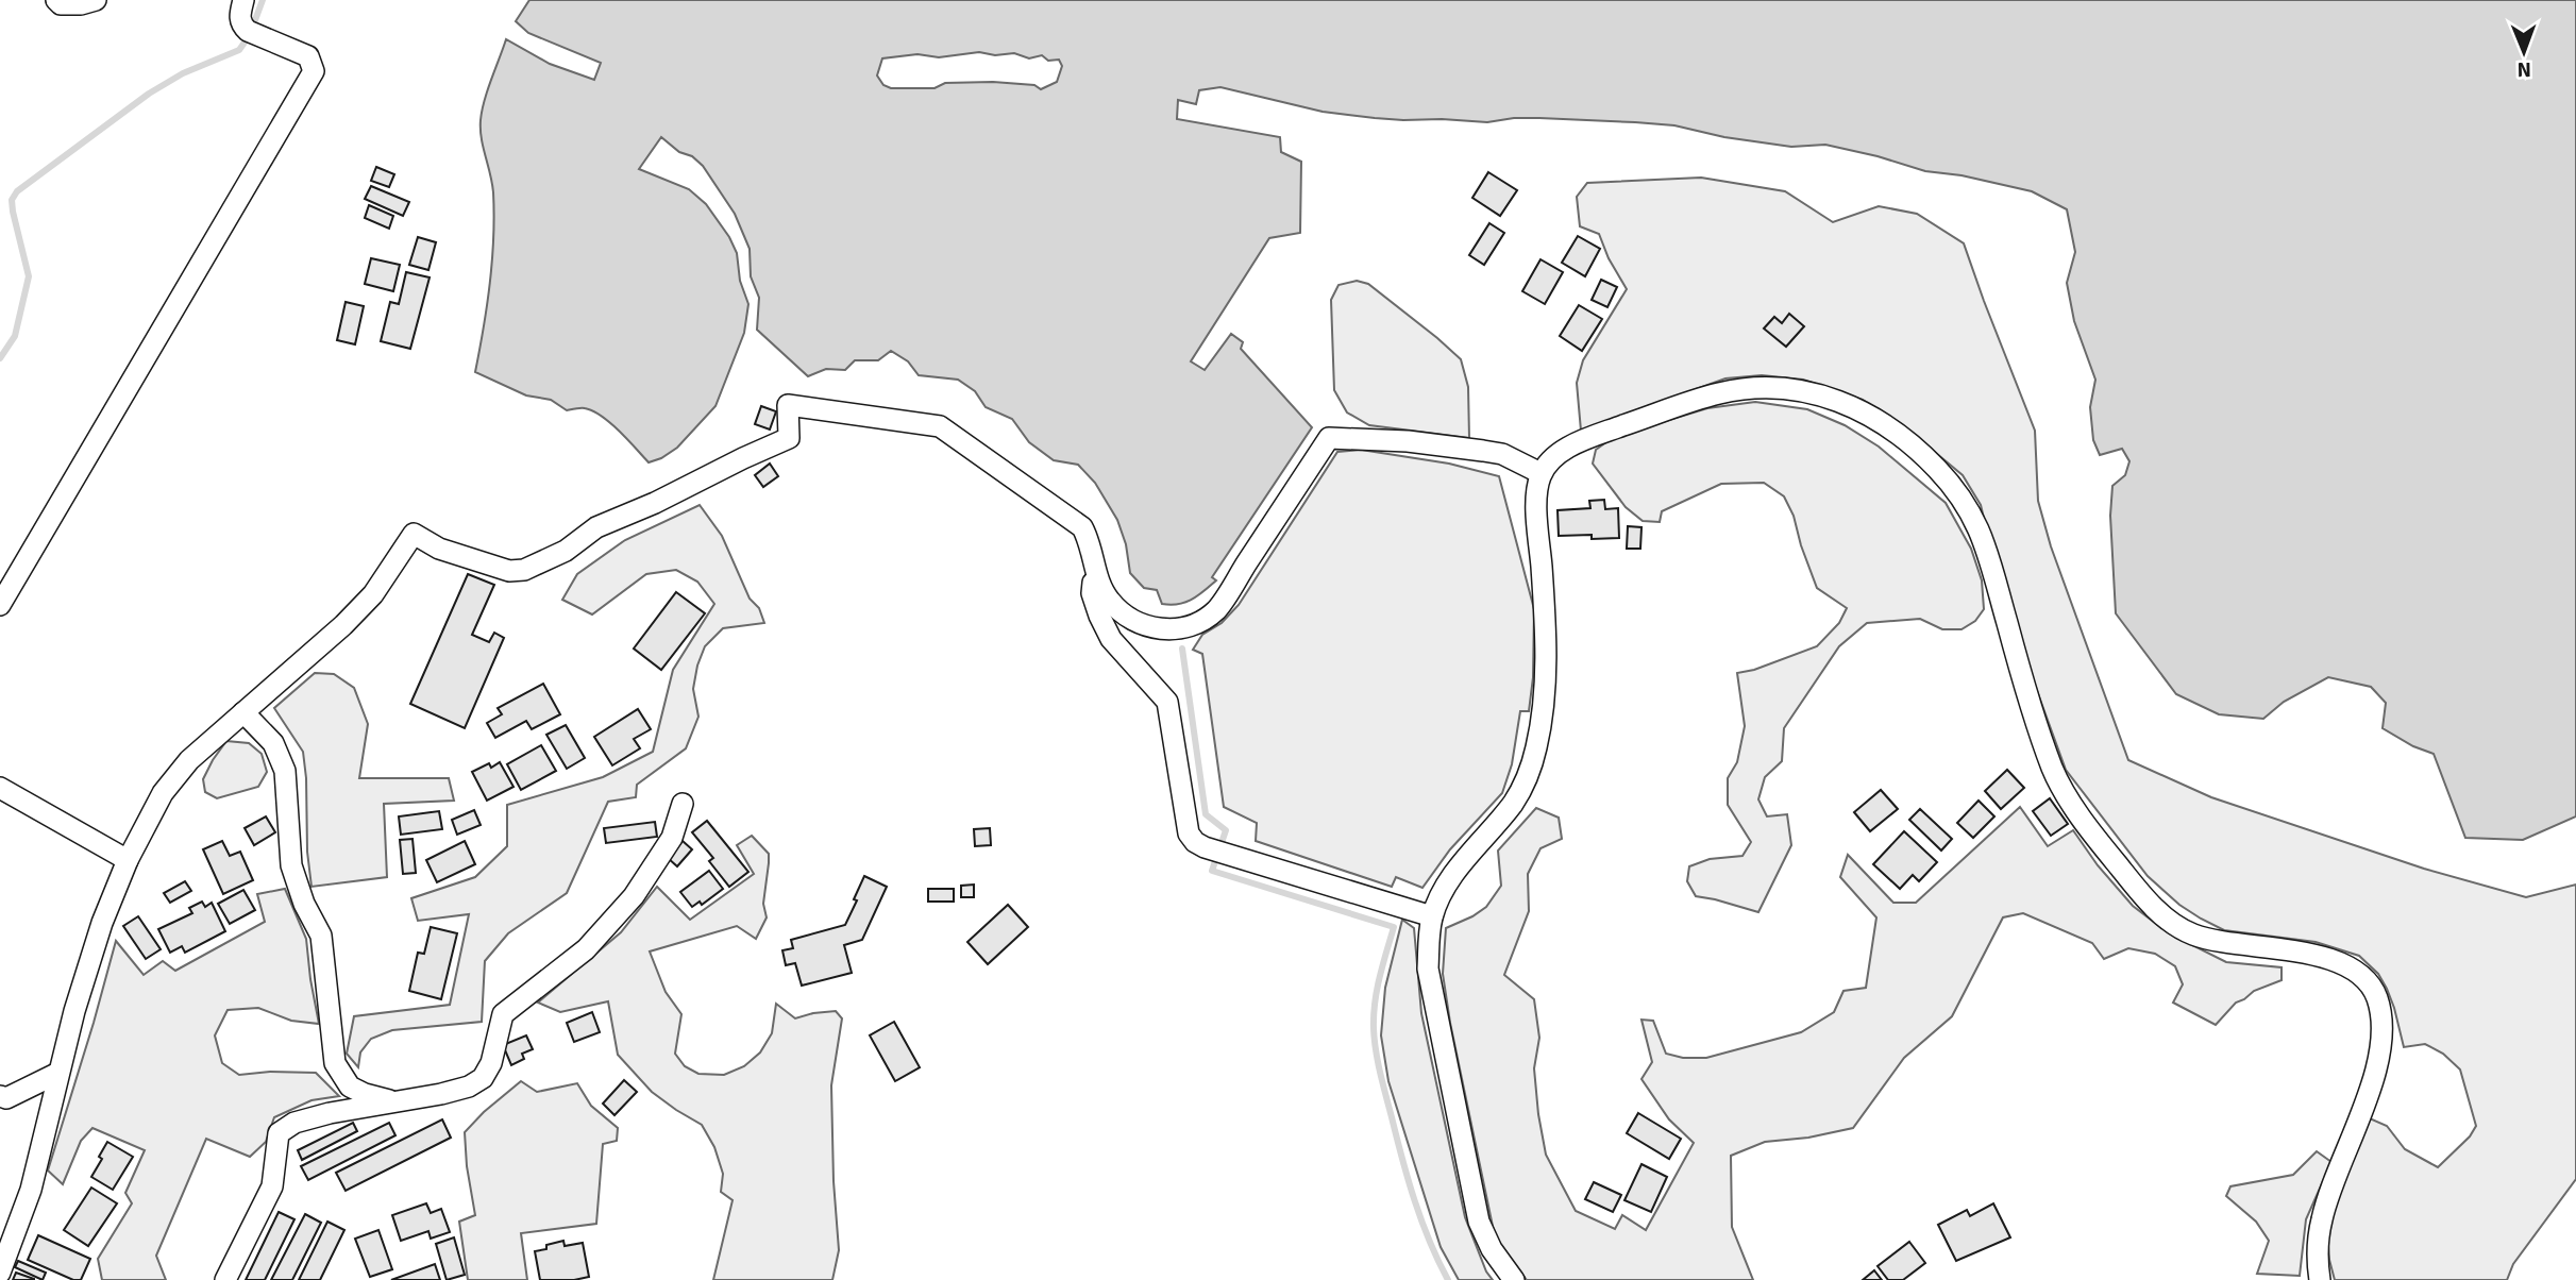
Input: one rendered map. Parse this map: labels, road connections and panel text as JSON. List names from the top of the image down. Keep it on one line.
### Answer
{"north":"bottom"}
